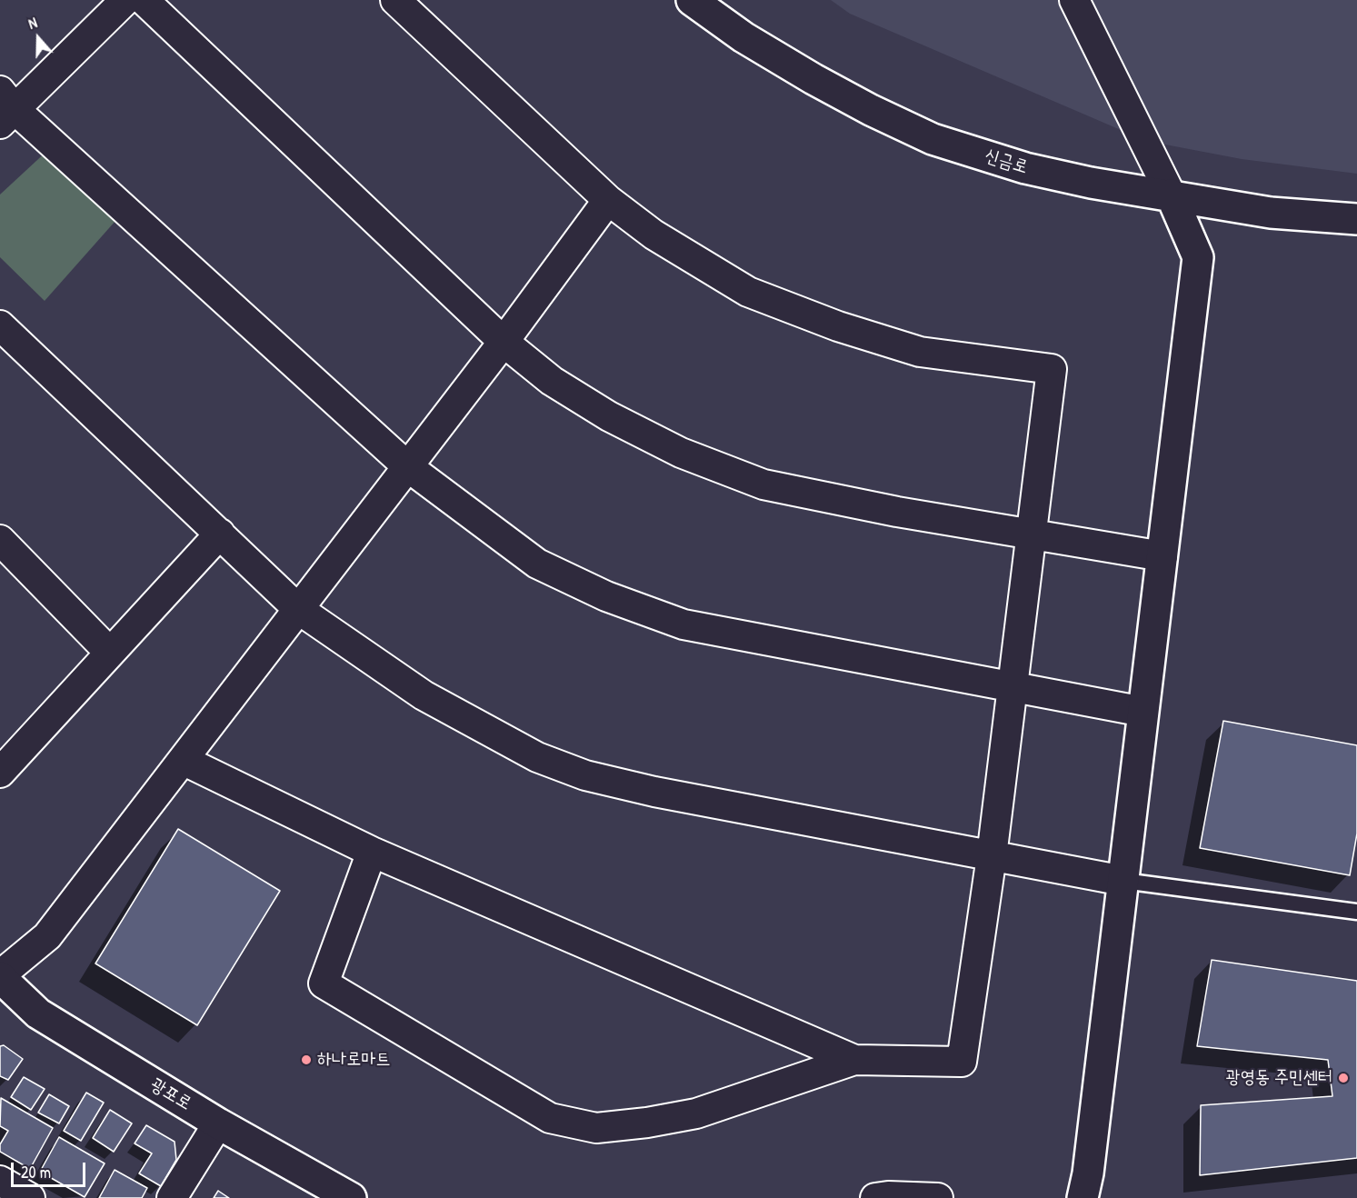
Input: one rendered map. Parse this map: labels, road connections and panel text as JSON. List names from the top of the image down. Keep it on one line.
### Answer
{"streets":{"street":["신금로","광포로"]},"places":["하나로마트","광영동 주민센터"],"scale_bar":"20 m","north":"top"}
